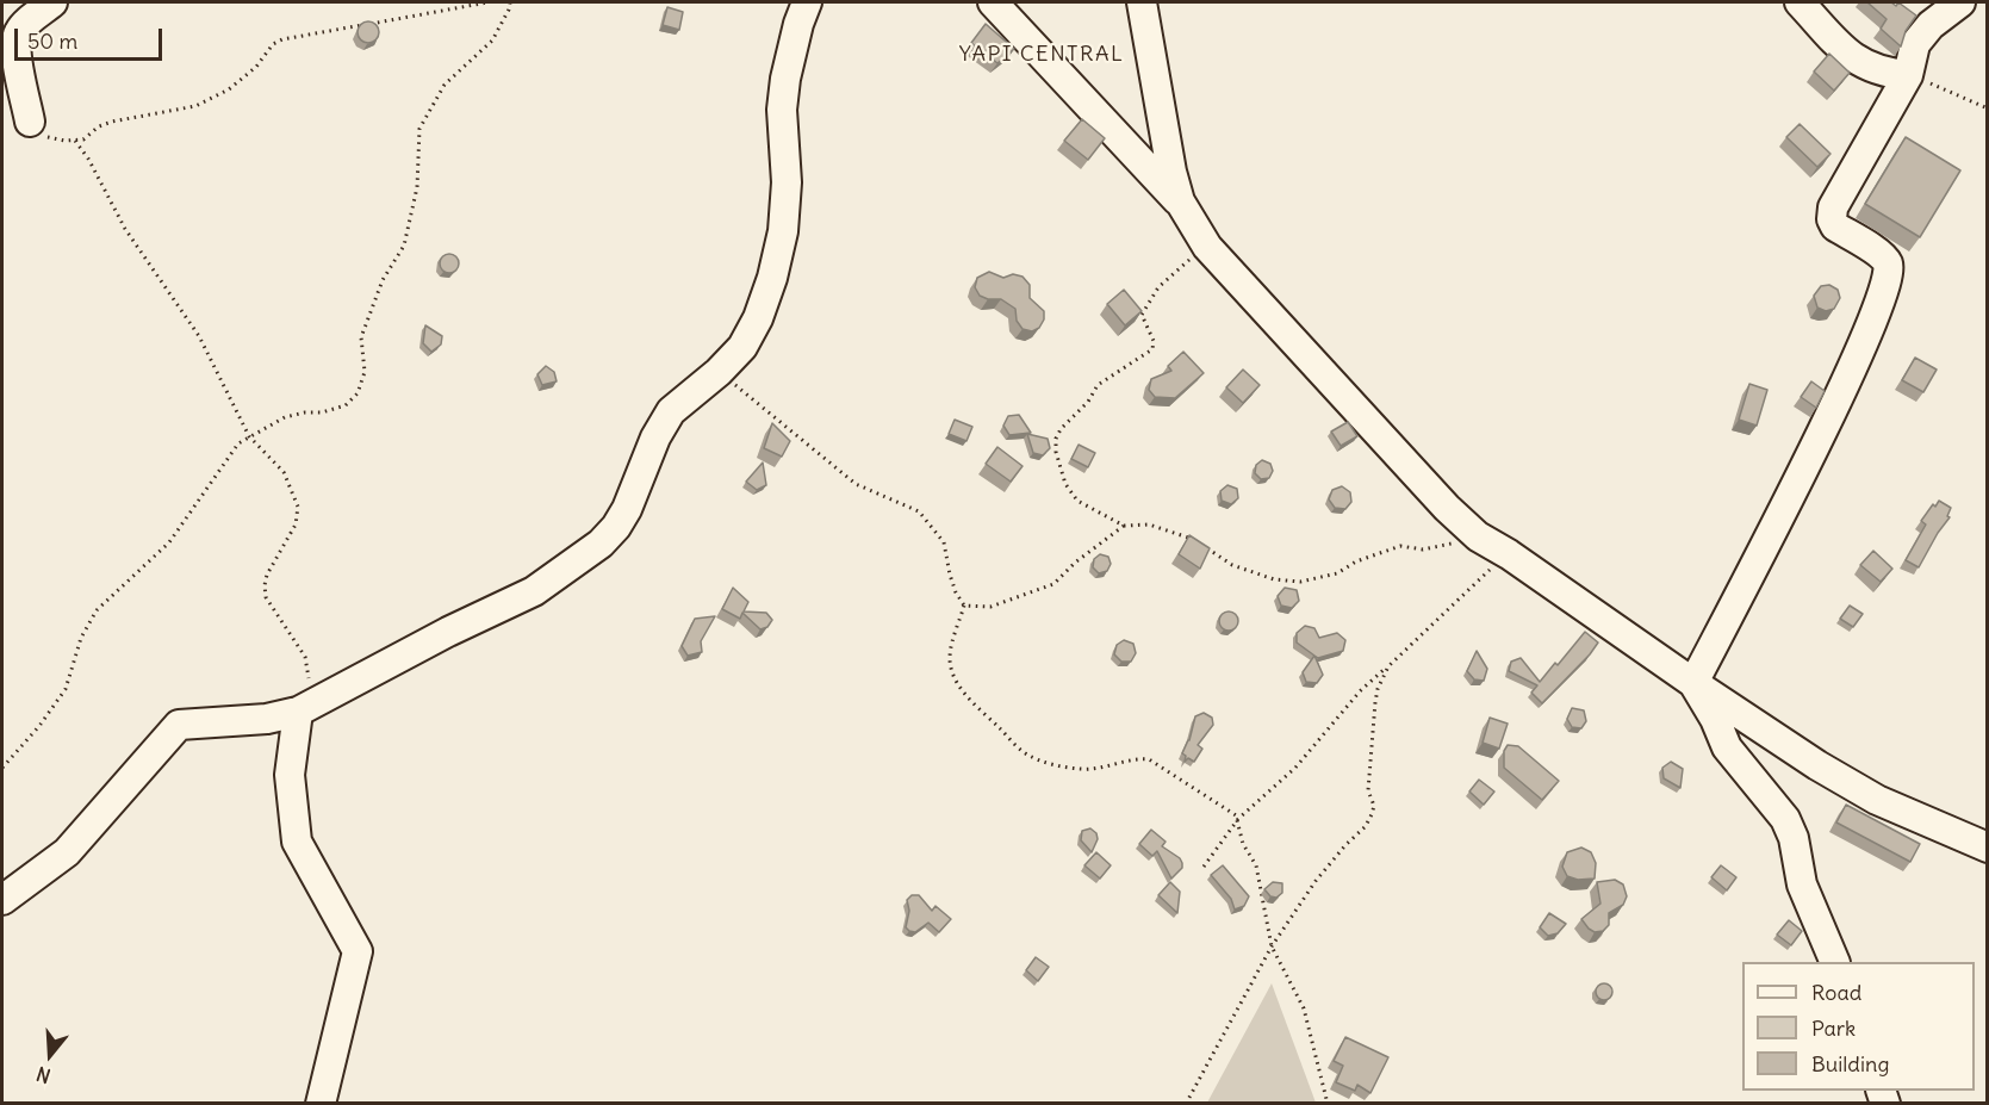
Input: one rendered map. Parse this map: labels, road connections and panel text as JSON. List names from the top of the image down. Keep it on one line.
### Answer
{"districts":["YAPI CENTRAL"],"legend":["Road","Park","Building"],"scale_bar":"50 m","north":"bottom"}
